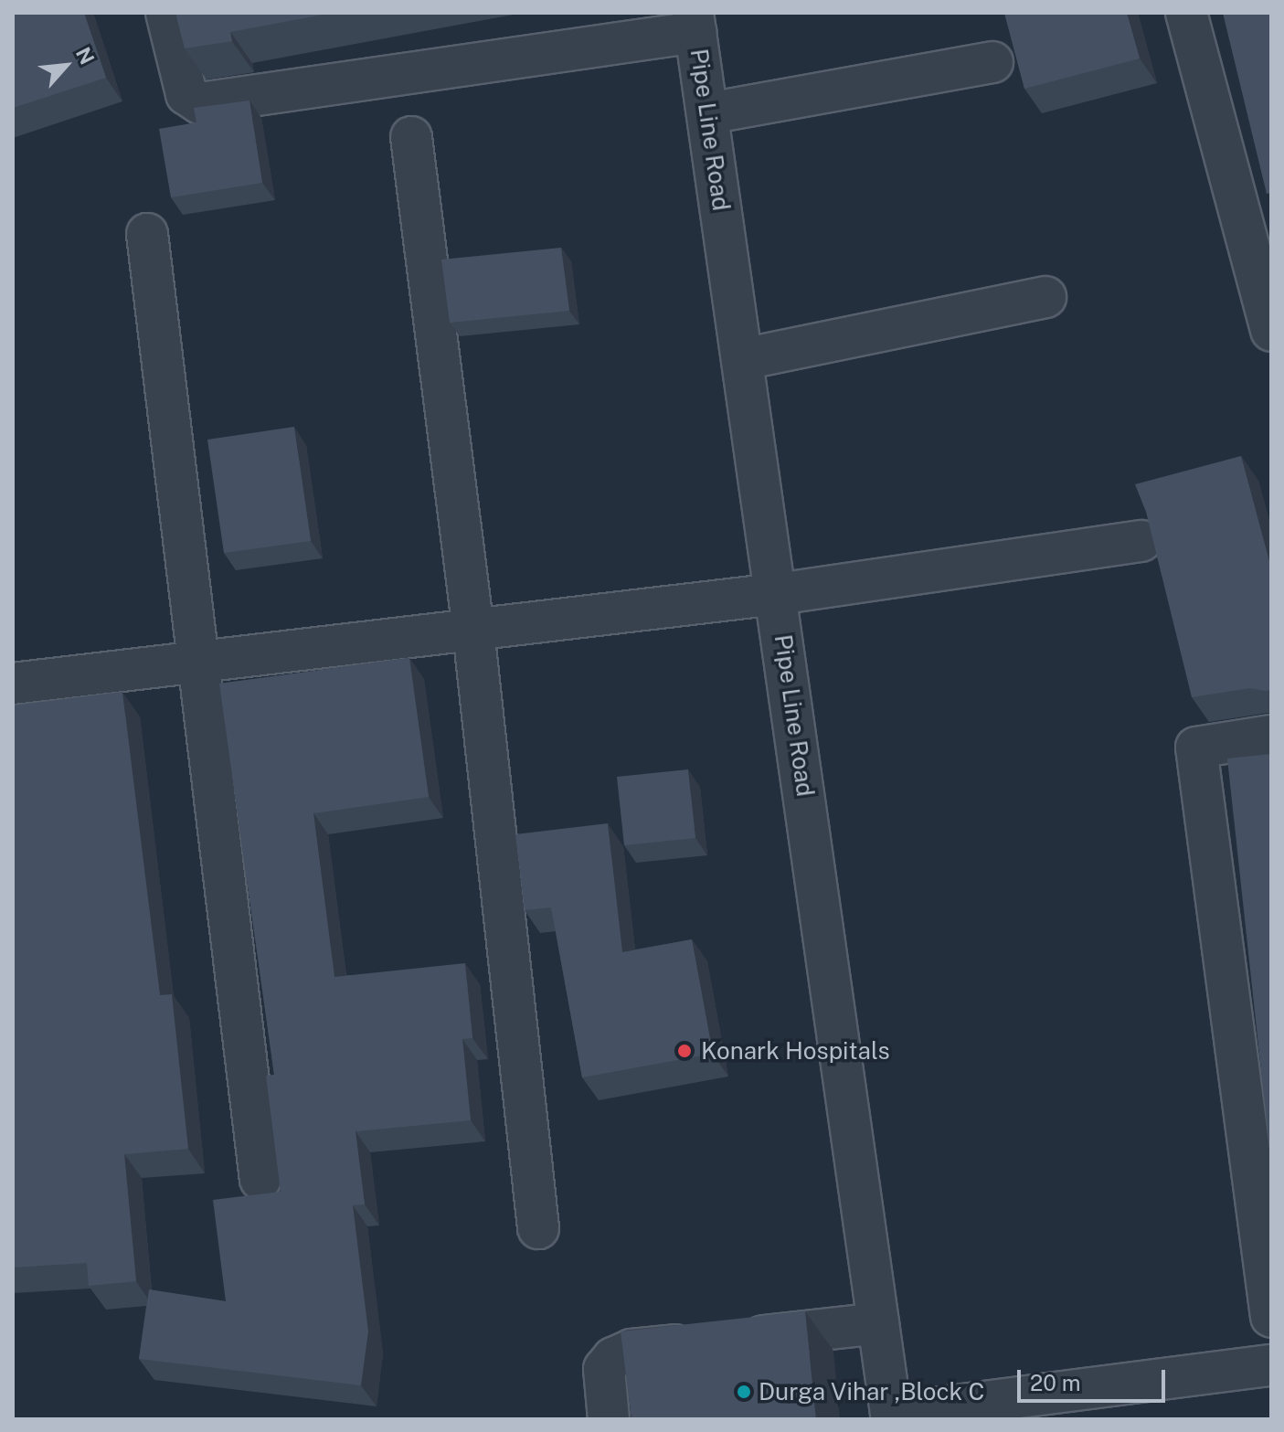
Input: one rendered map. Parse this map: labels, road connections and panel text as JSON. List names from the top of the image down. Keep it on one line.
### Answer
{"streets":{"street":["Pipe Line Road"]},"places":["Konark Hospitals","Durga Vihar ,Block C"],"scale_bar":"20 m","north":"top right"}
